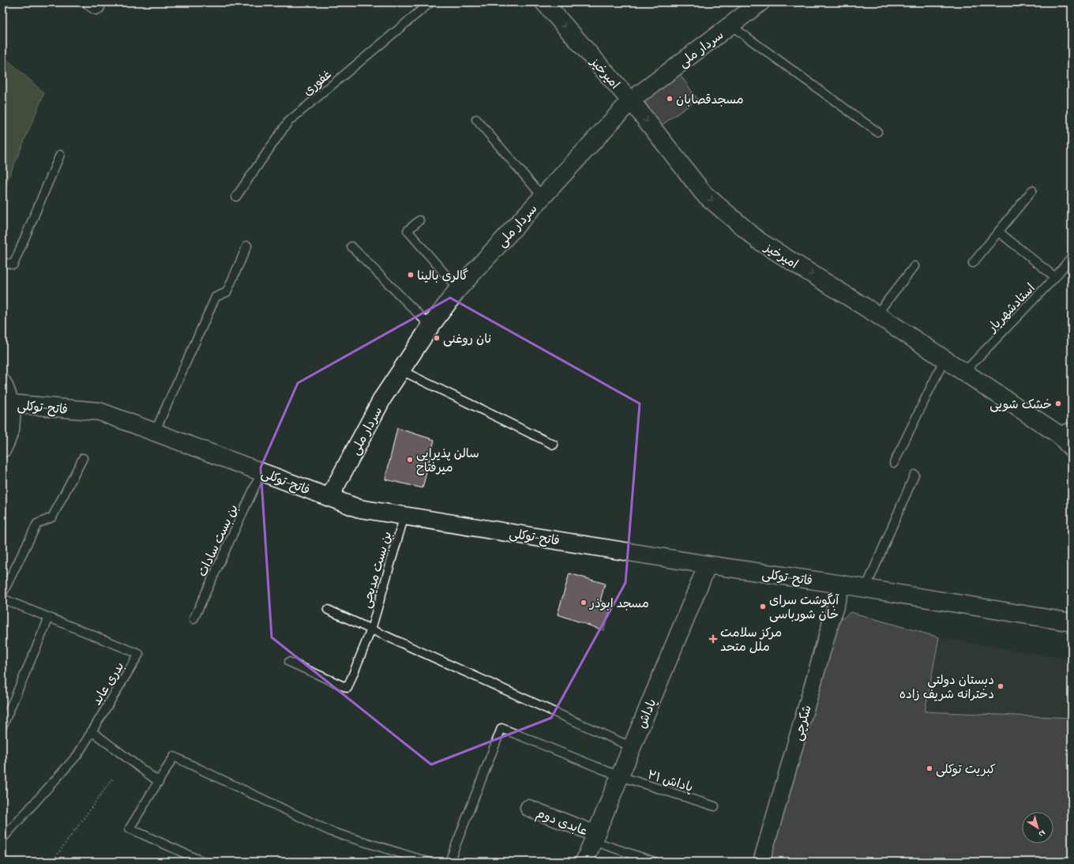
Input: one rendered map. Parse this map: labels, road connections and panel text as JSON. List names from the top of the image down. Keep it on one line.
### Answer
{"streets":{"main road":["سردار ملی","امیرخیز","فاتح-توکلی","پاداش"],"street":["شکرچی","عابدی دوم"],"lane":["غفوری","استادشهریار","بن بست سادات","بن بست مدیحی","بدری عابد","پاداش ۲۱"]},"crossings":[["سردار ملی","امیرخیز"],["سردار ملی","فاتح-توکلی"],["امیرخیز","استادشهریار"],["فاتح-توکلی","بن بست سادات"],["فاتح-توکلی","بن بست مدیحی"],["فاتح-توکلی","پاداش"],["فاتح-توکلی","شکرچی"],["پاداش","پاداش ۲۱"],["پاداش","عابدی دوم"]],"one_way":["امیرخیز"],"places":{"other":["مسجدقصابان","گالری بالینا","نان روغنی","خشک شویی","سالن پذیرایی میرفتاح","مسجد ابوذر","آبگوشت سرای خان شورباسی","دبستان دولتی دخترانه شریف زاده","کبریت توکلی"],"health":["مرکز سلامت ملل متحد"]},"north":"bottom right"}
